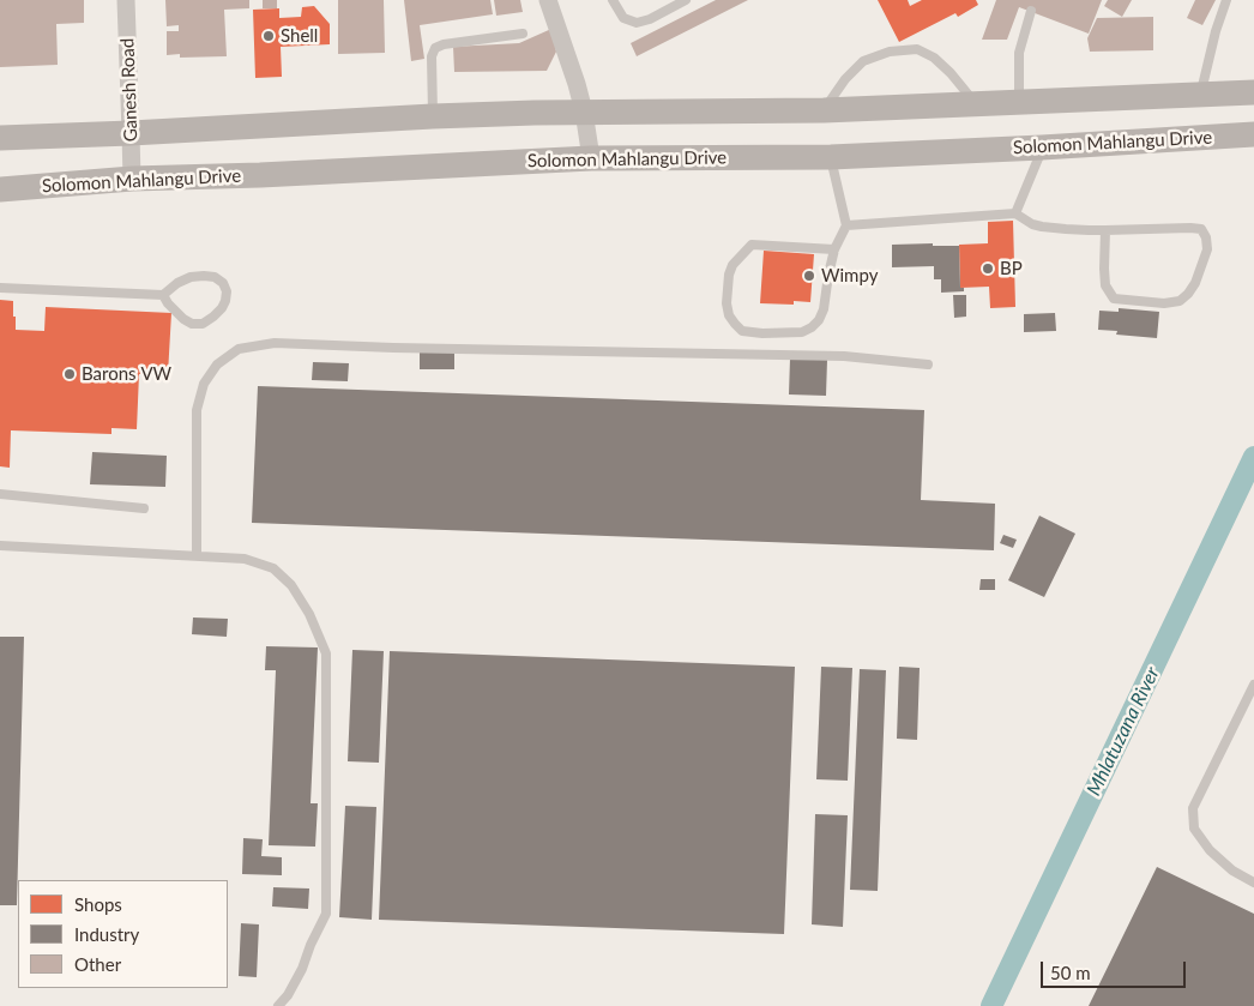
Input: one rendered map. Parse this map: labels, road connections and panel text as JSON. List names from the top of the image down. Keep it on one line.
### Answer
{"streets":{"main road":["Solomon Mahlangu Drive"],"street":["Ganesh Road"]},"crossings":[["Ganesh Road","Solomon Mahlangu Drive"]],"water":["Mhlatuzana River"],"places":["Shell","BP","Wimpy","Barons VW"],"legend":["Shops","Industry","Other"],"scale_bar":"50 m"}
